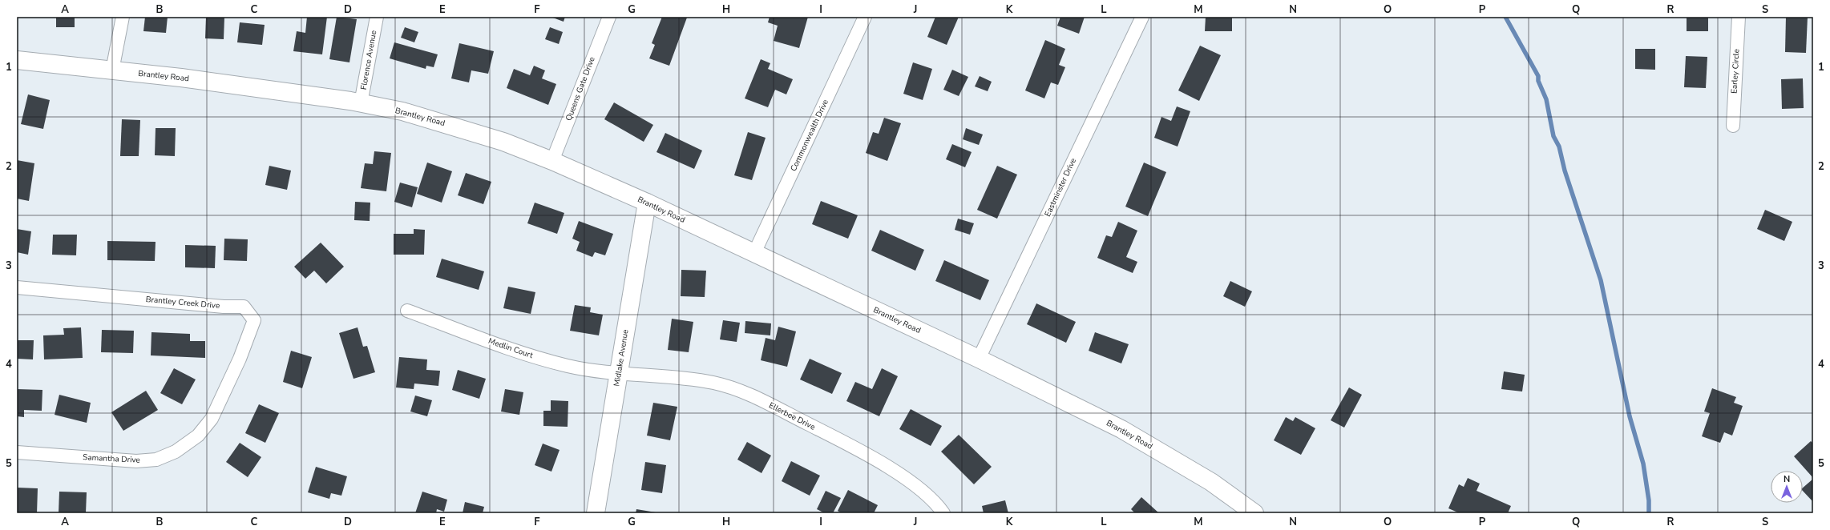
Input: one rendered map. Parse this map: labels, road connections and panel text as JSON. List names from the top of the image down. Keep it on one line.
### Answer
{"streets":{"street":["Florence Avenue","Earley Circle","Brantley Road","Queens Gate Drive","Commonwealth Drive","Eastminster Drive","Brantley Creek Drive","Medlin Court","Midlake Avenue","Ellerbee Drive","Samantha Drive"]},"crossings":[["Florence Avenue","Brantley Road"],["Brantley Road","Queens Gate Drive"],["Brantley Road","Commonwealth Drive"],["Brantley Road","Eastminster Drive"],["Brantley Road","Midlake Avenue"],["Brantley Creek Drive","Samantha Drive"],["Medlin Court","Midlake Avenue"],["Medlin Court","Ellerbee Drive"],["Midlake Avenue","Ellerbee Drive"]],"north":"top","grid":{"columns":["A","B","C","D","E","F","G","H","I","J","K","L","M","N","O","P","Q","R","S"],"rows":["1","2","3","4","5"]}}
